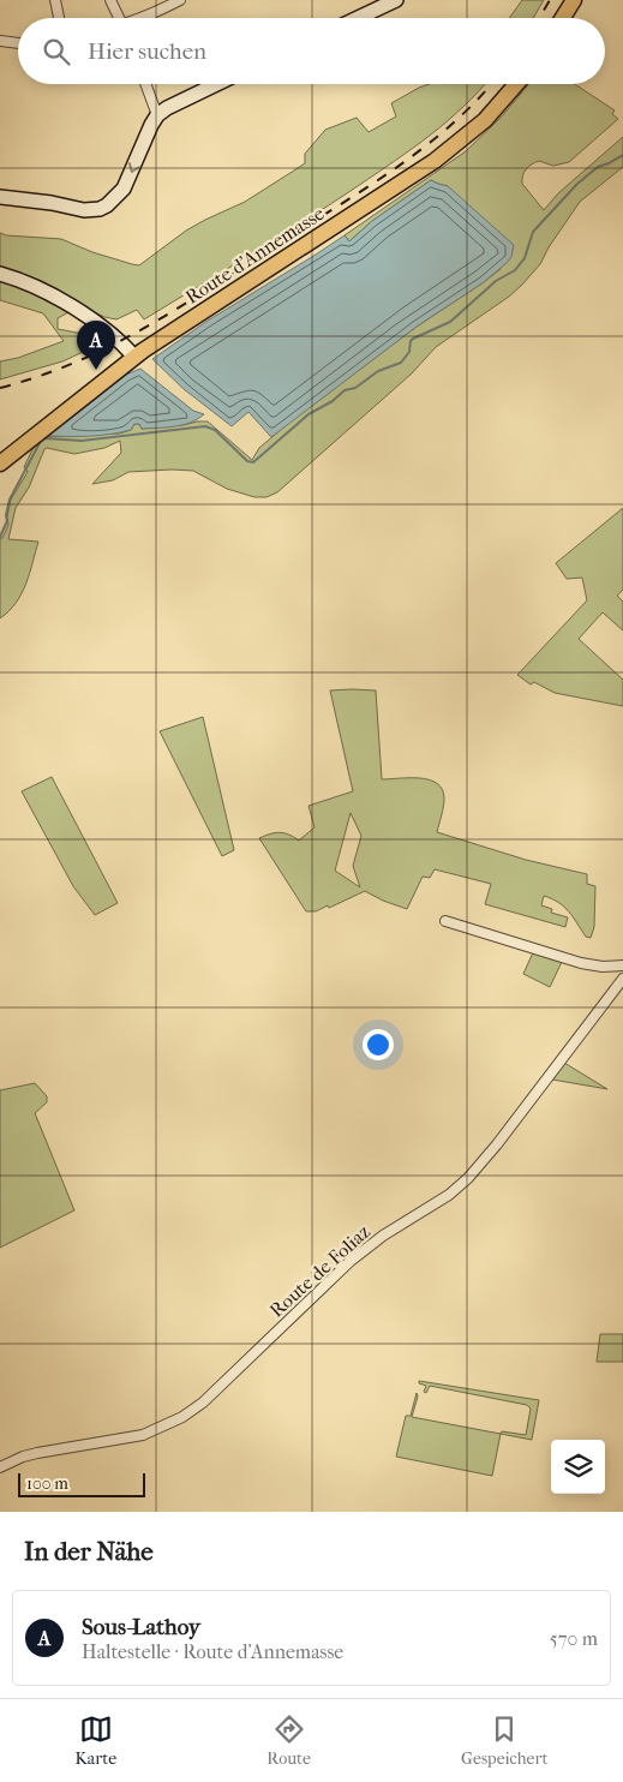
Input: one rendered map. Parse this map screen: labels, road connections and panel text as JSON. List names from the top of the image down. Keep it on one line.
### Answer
{"streets":{"main road":["Route d'Annemasse"],"street":["Route de Foliaz"]},"scale_bar":"100 m","page":{"search":"Hier suchen","pins":"A","scale":"100 m","heading":"In der Nähe","list":[{"mark":"A","name":"Sous-Lathoy","note":"Haltestelle · Route d'Annemasse","value":"570 m"}],"nav":["Karte","Route","Gespeichert"]}}
